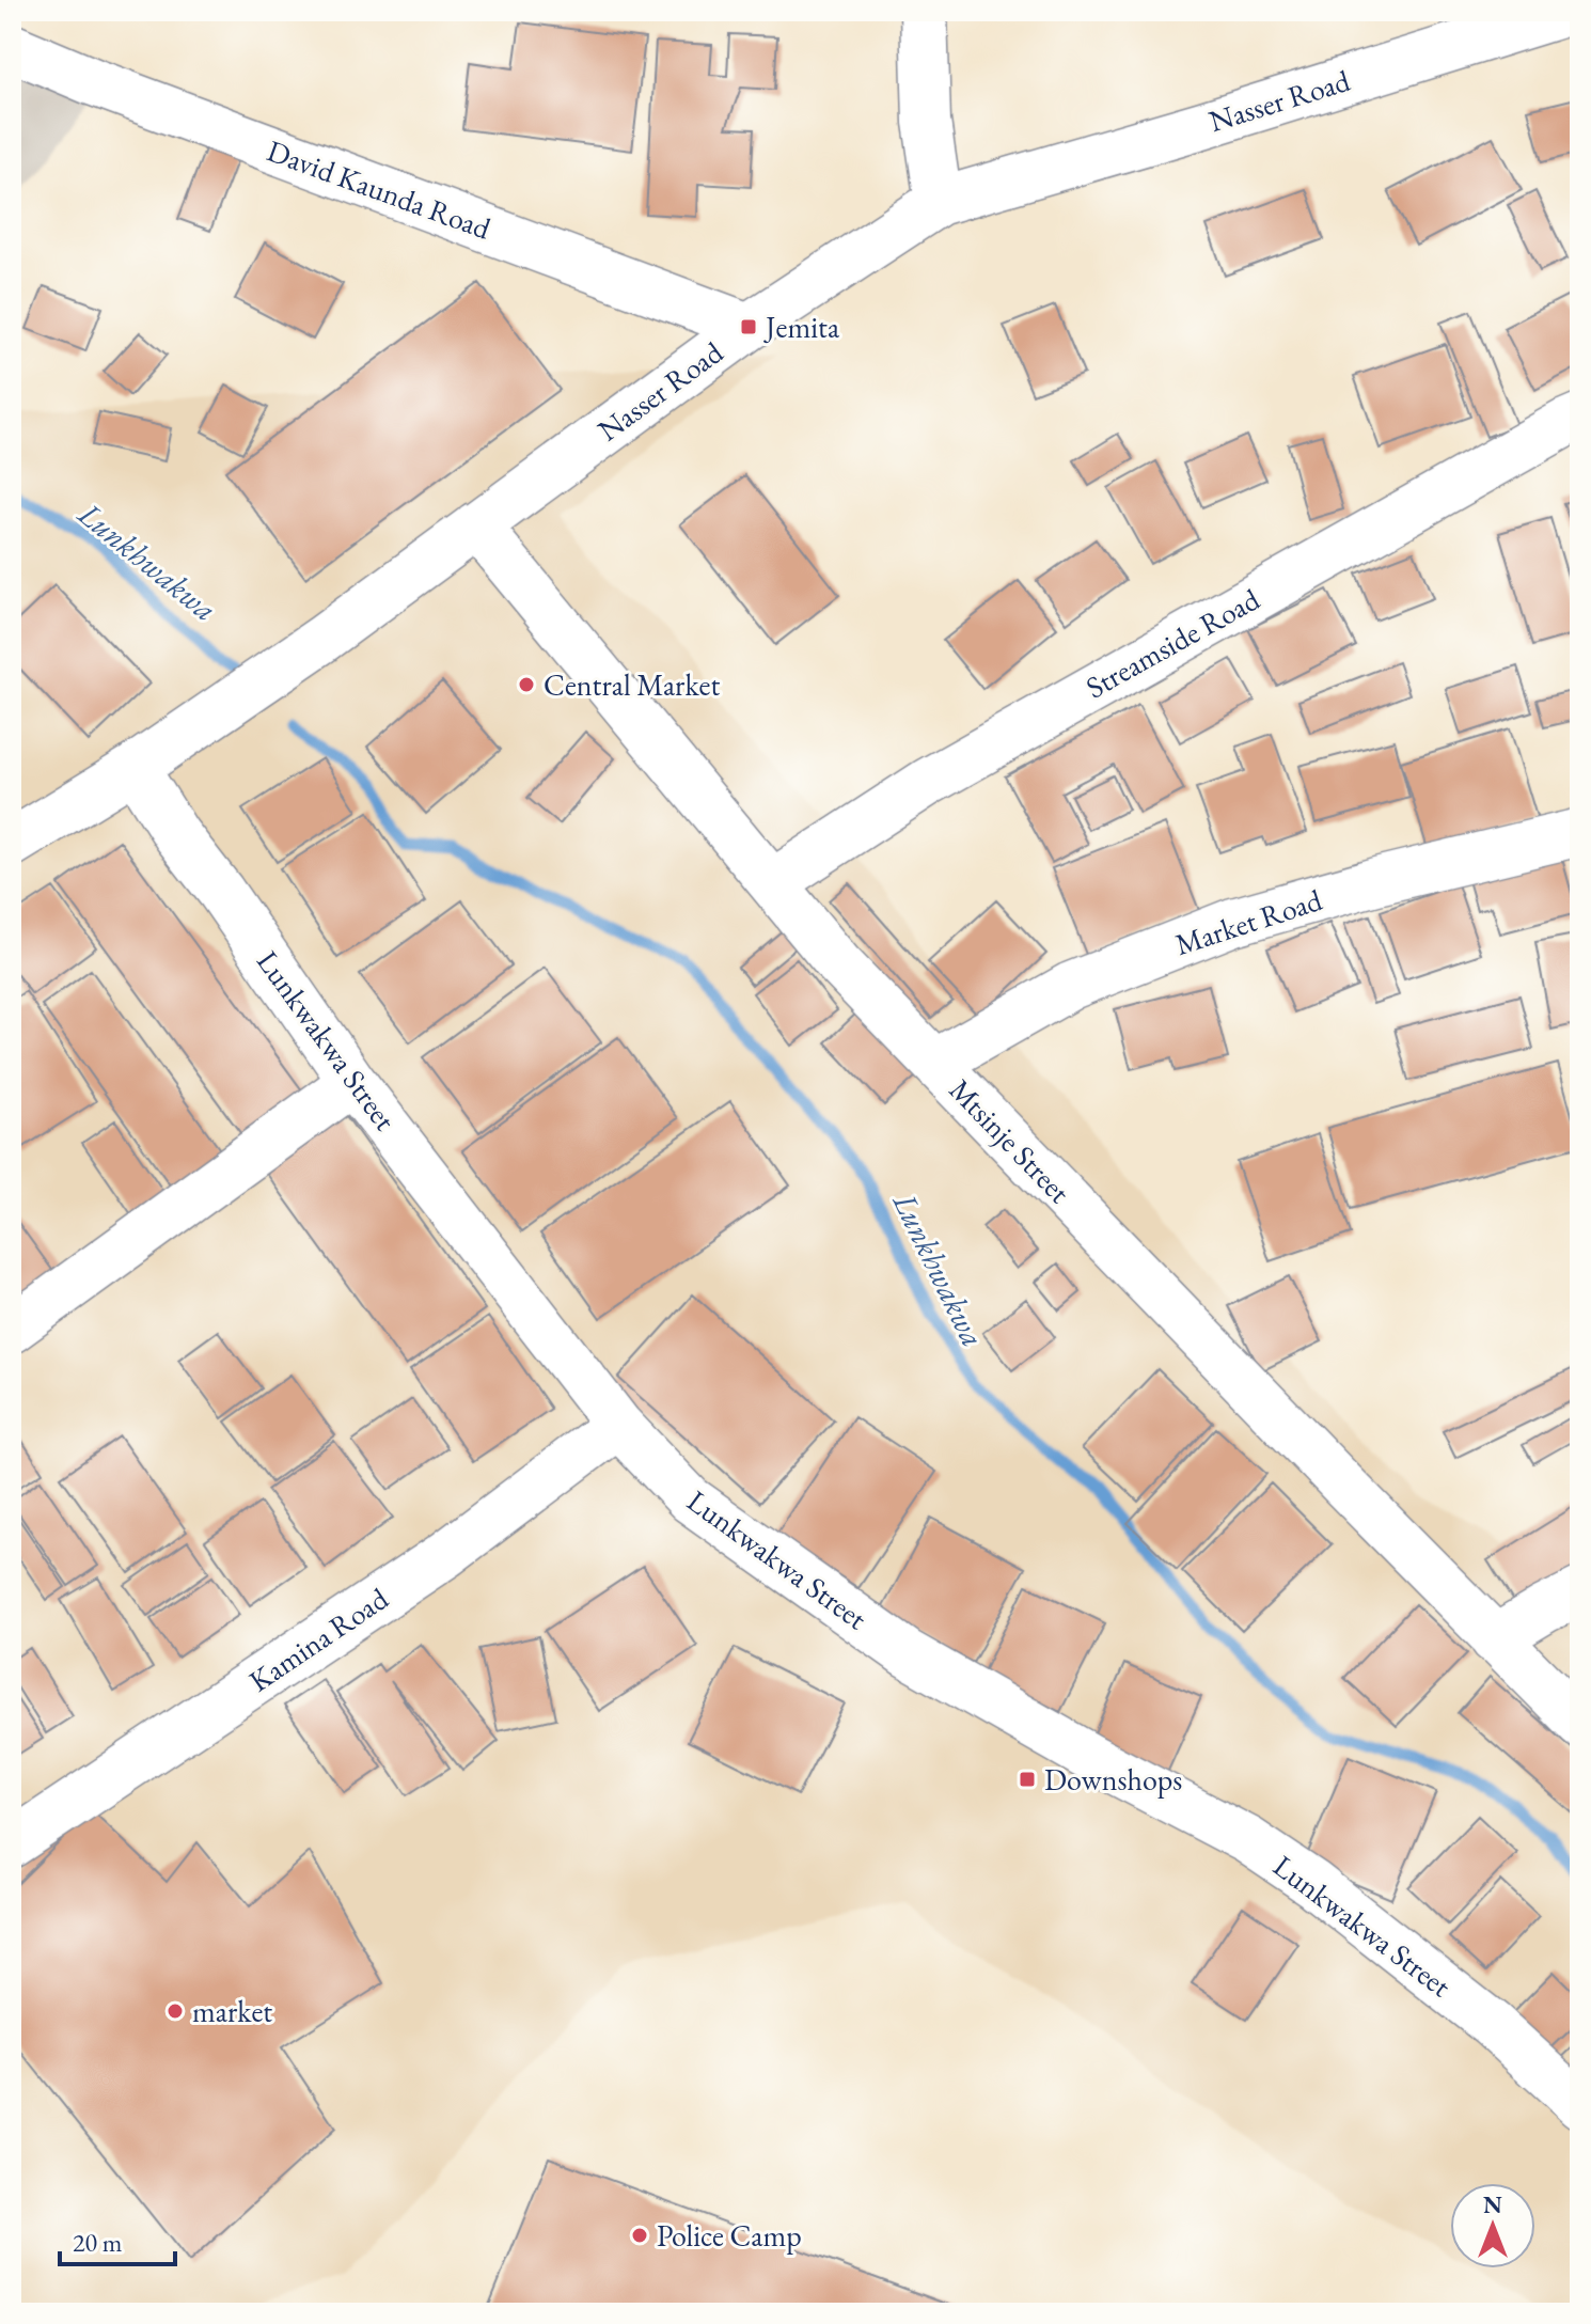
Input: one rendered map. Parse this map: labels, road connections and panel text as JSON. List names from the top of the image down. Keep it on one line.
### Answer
{"streets":{"street":["Nasser Road","David Kaunda Road","Streamside Road","Market Road","Lunkwakwa Street","Mtsinje Street","Kamina Road"]},"crossings":[["Nasser Road","David Kaunda Road"],["Nasser Road","Lunkwakwa Street"],["Nasser Road","Mtsinje Street"],["Streamside Road","Mtsinje Street"],["Market Road","Mtsinje Street"],["Lunkwakwa Street","Kamina Road"]],"water":["Lunkhwakwa"],"places":{"transit":["Jemita","Downshops"],"other":["Central Market","market","Police Camp"]},"scale_bar":"20 m","north":"top"}
